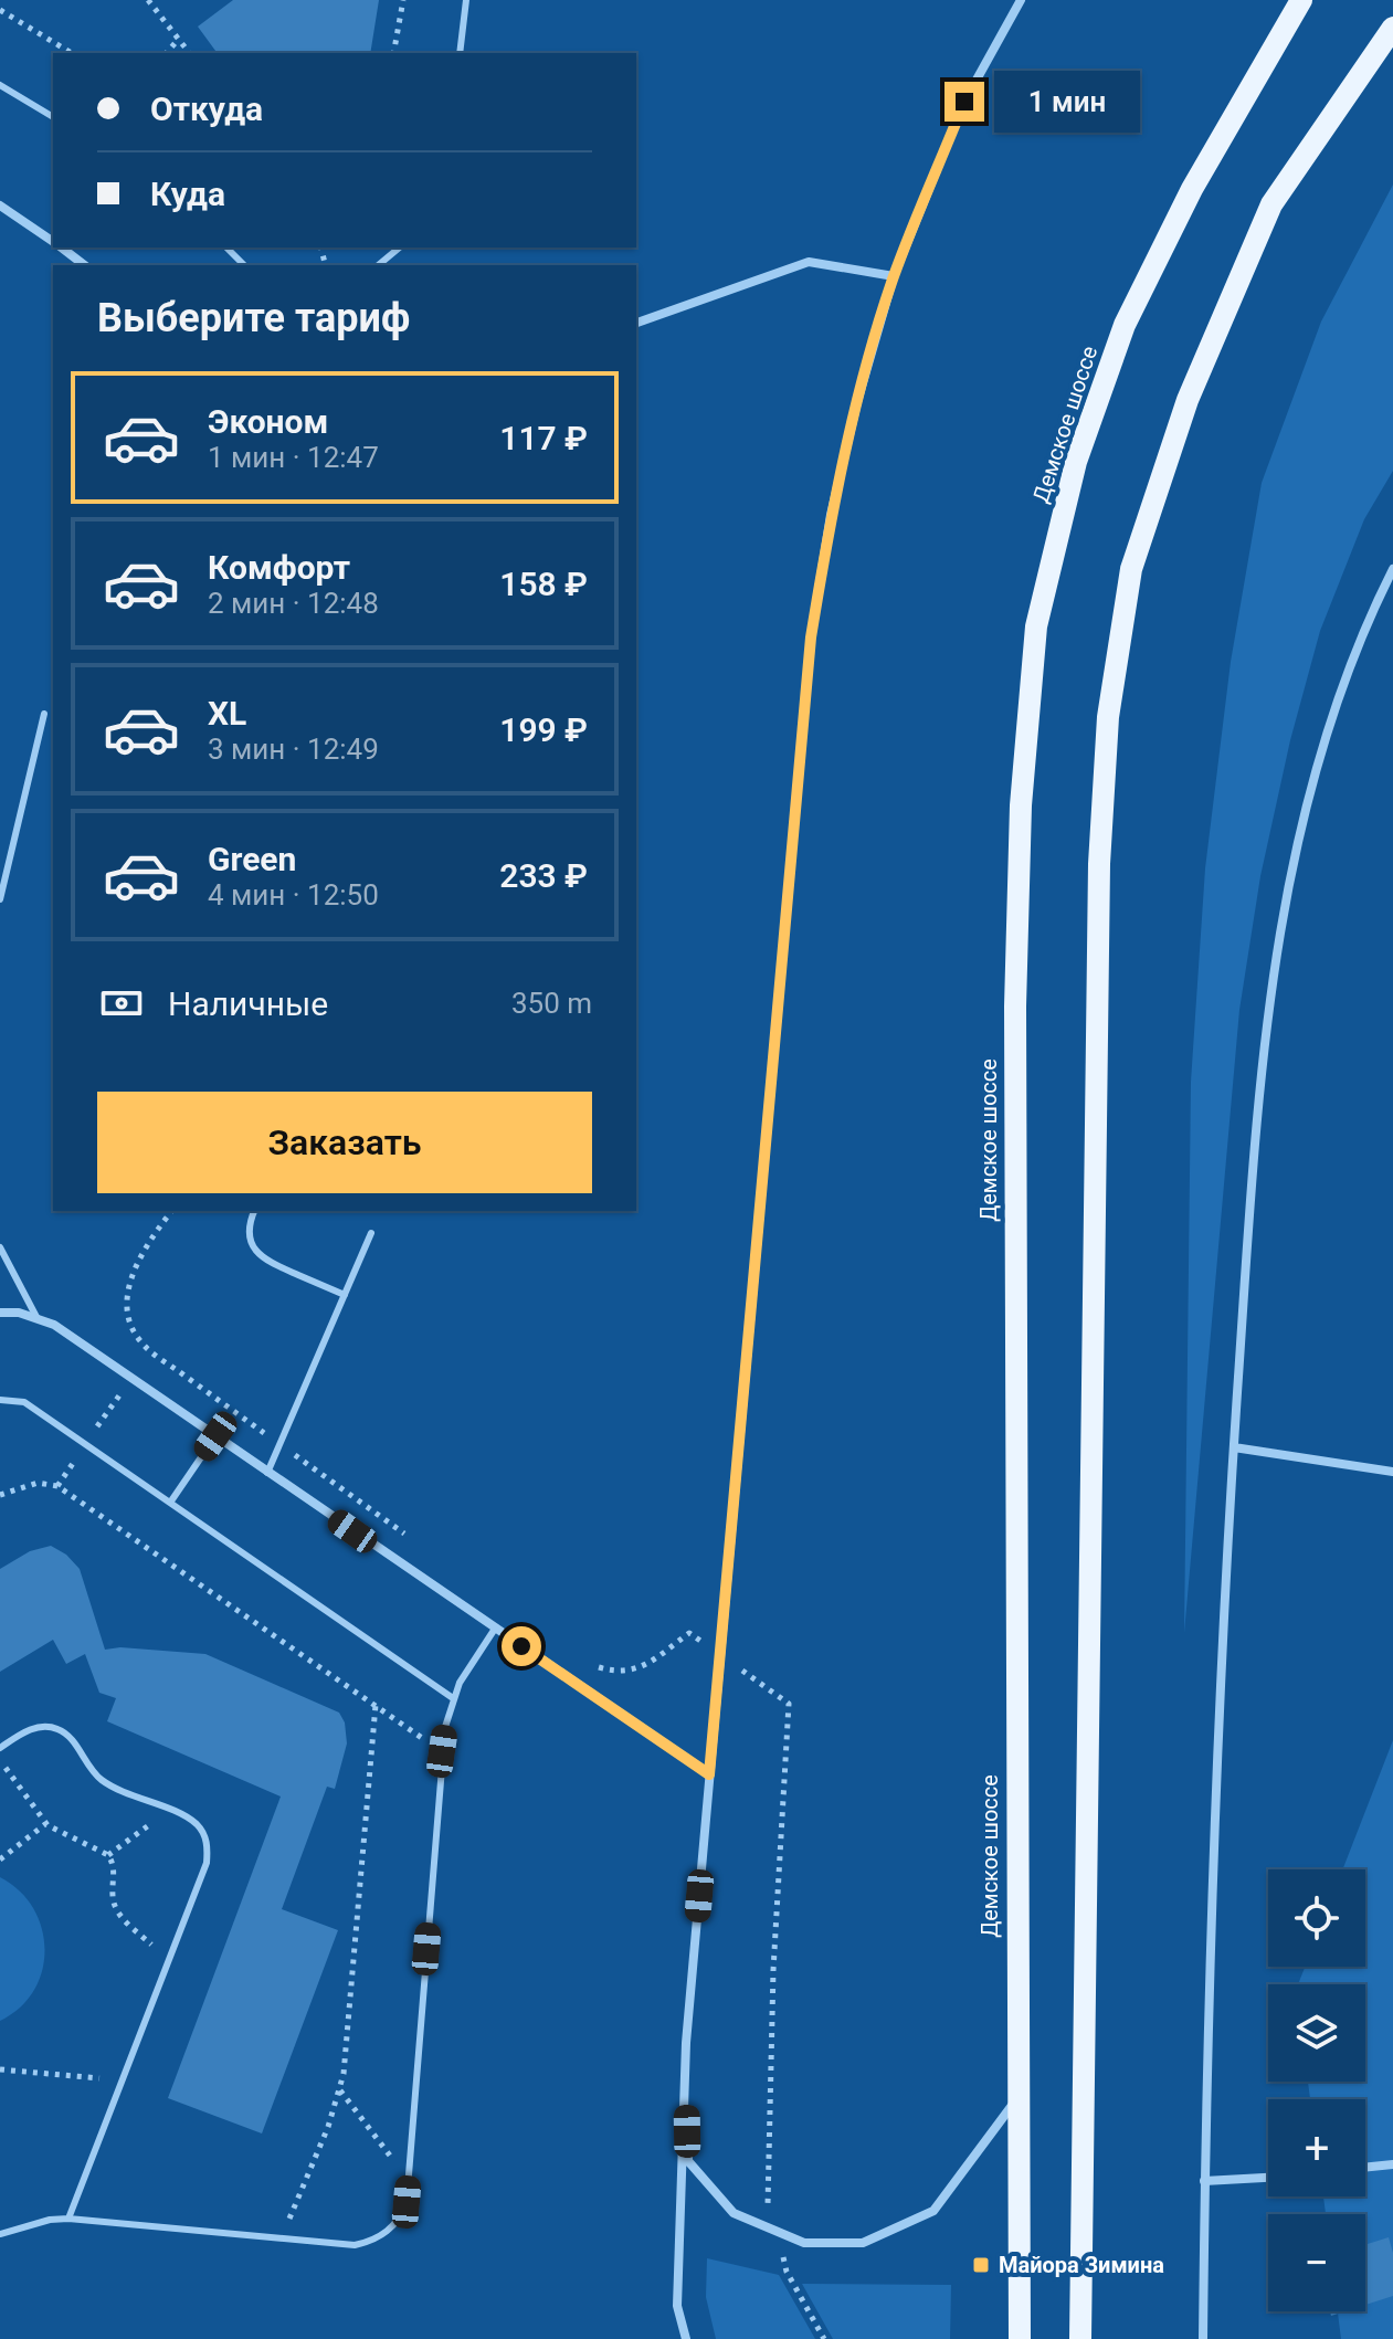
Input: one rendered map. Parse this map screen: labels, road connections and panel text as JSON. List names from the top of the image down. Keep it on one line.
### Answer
{"streets":{"main road":["Демское шоссе"]},"places":{"transit":["Майора Зимина"]},"page":{"banner":["Откуда","Куда"],"bubble":"1 мин","heading":"Выберите тариф","list":[{"name":"Эконом","note":"1 мин · 12:47","value":"117 ₽"},{"name":"Комфорт","note":"2 мин · 12:48","value":"158 ₽"},{"name":"XL","note":"3 мин · 12:49","value":"199 ₽"},{"name":"Green","note":"4 мин · 12:50","value":"233 ₽"}],"pay":["Наличные","350 m"],"buttons":"Заказать","map_buttons":["+","−"]}}
